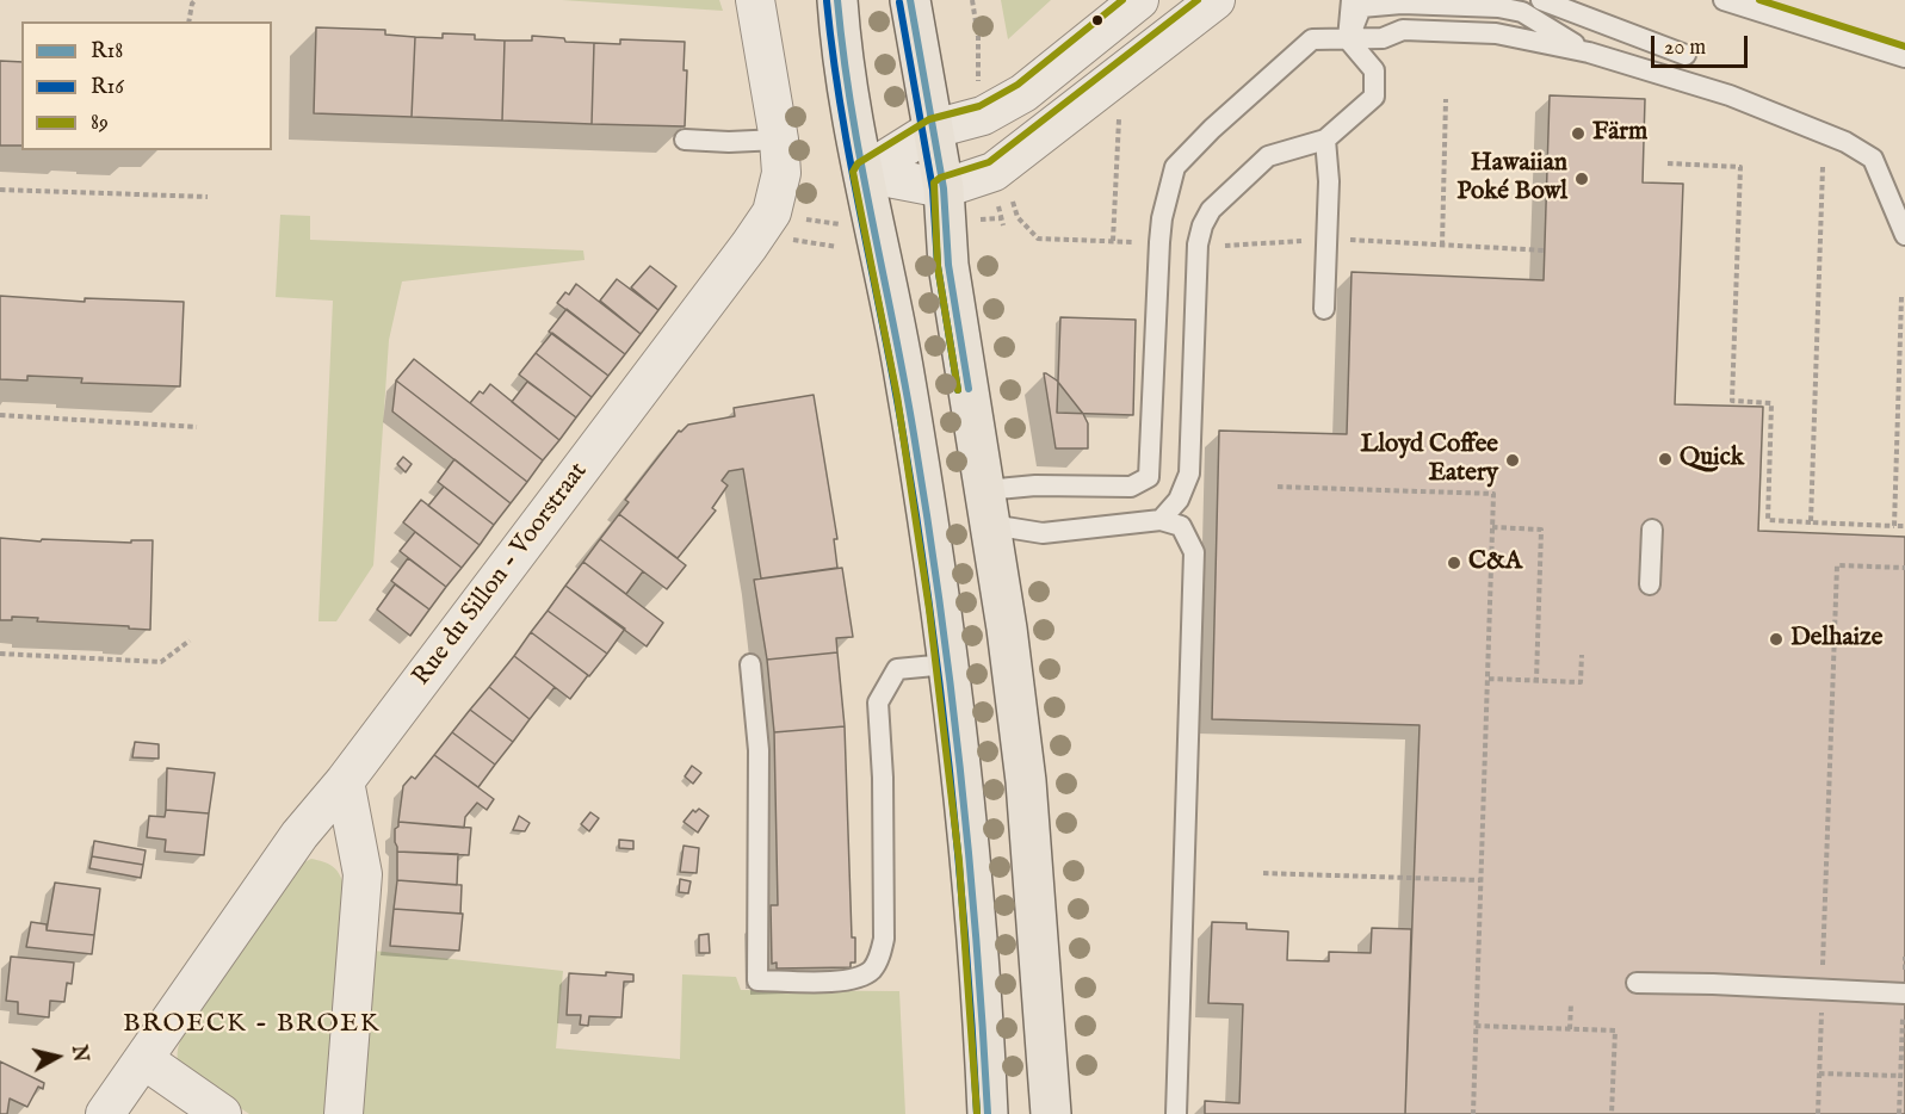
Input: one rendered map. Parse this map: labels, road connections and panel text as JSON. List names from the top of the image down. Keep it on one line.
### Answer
{"streets":{"street":["Rue du Sillon - Voorstraat"]},"districts":["BROECK - BROEK"],"places":["Färm","Hawaiian Poké Bowl","Quick","Lloyd Coffee Eatery","C&A","Delhaize"],"lines":["transit line R18","transit line 89","transit line R16"],"legend":["R18","R16","89"],"scale_bar":"20 m","north":"right"}
